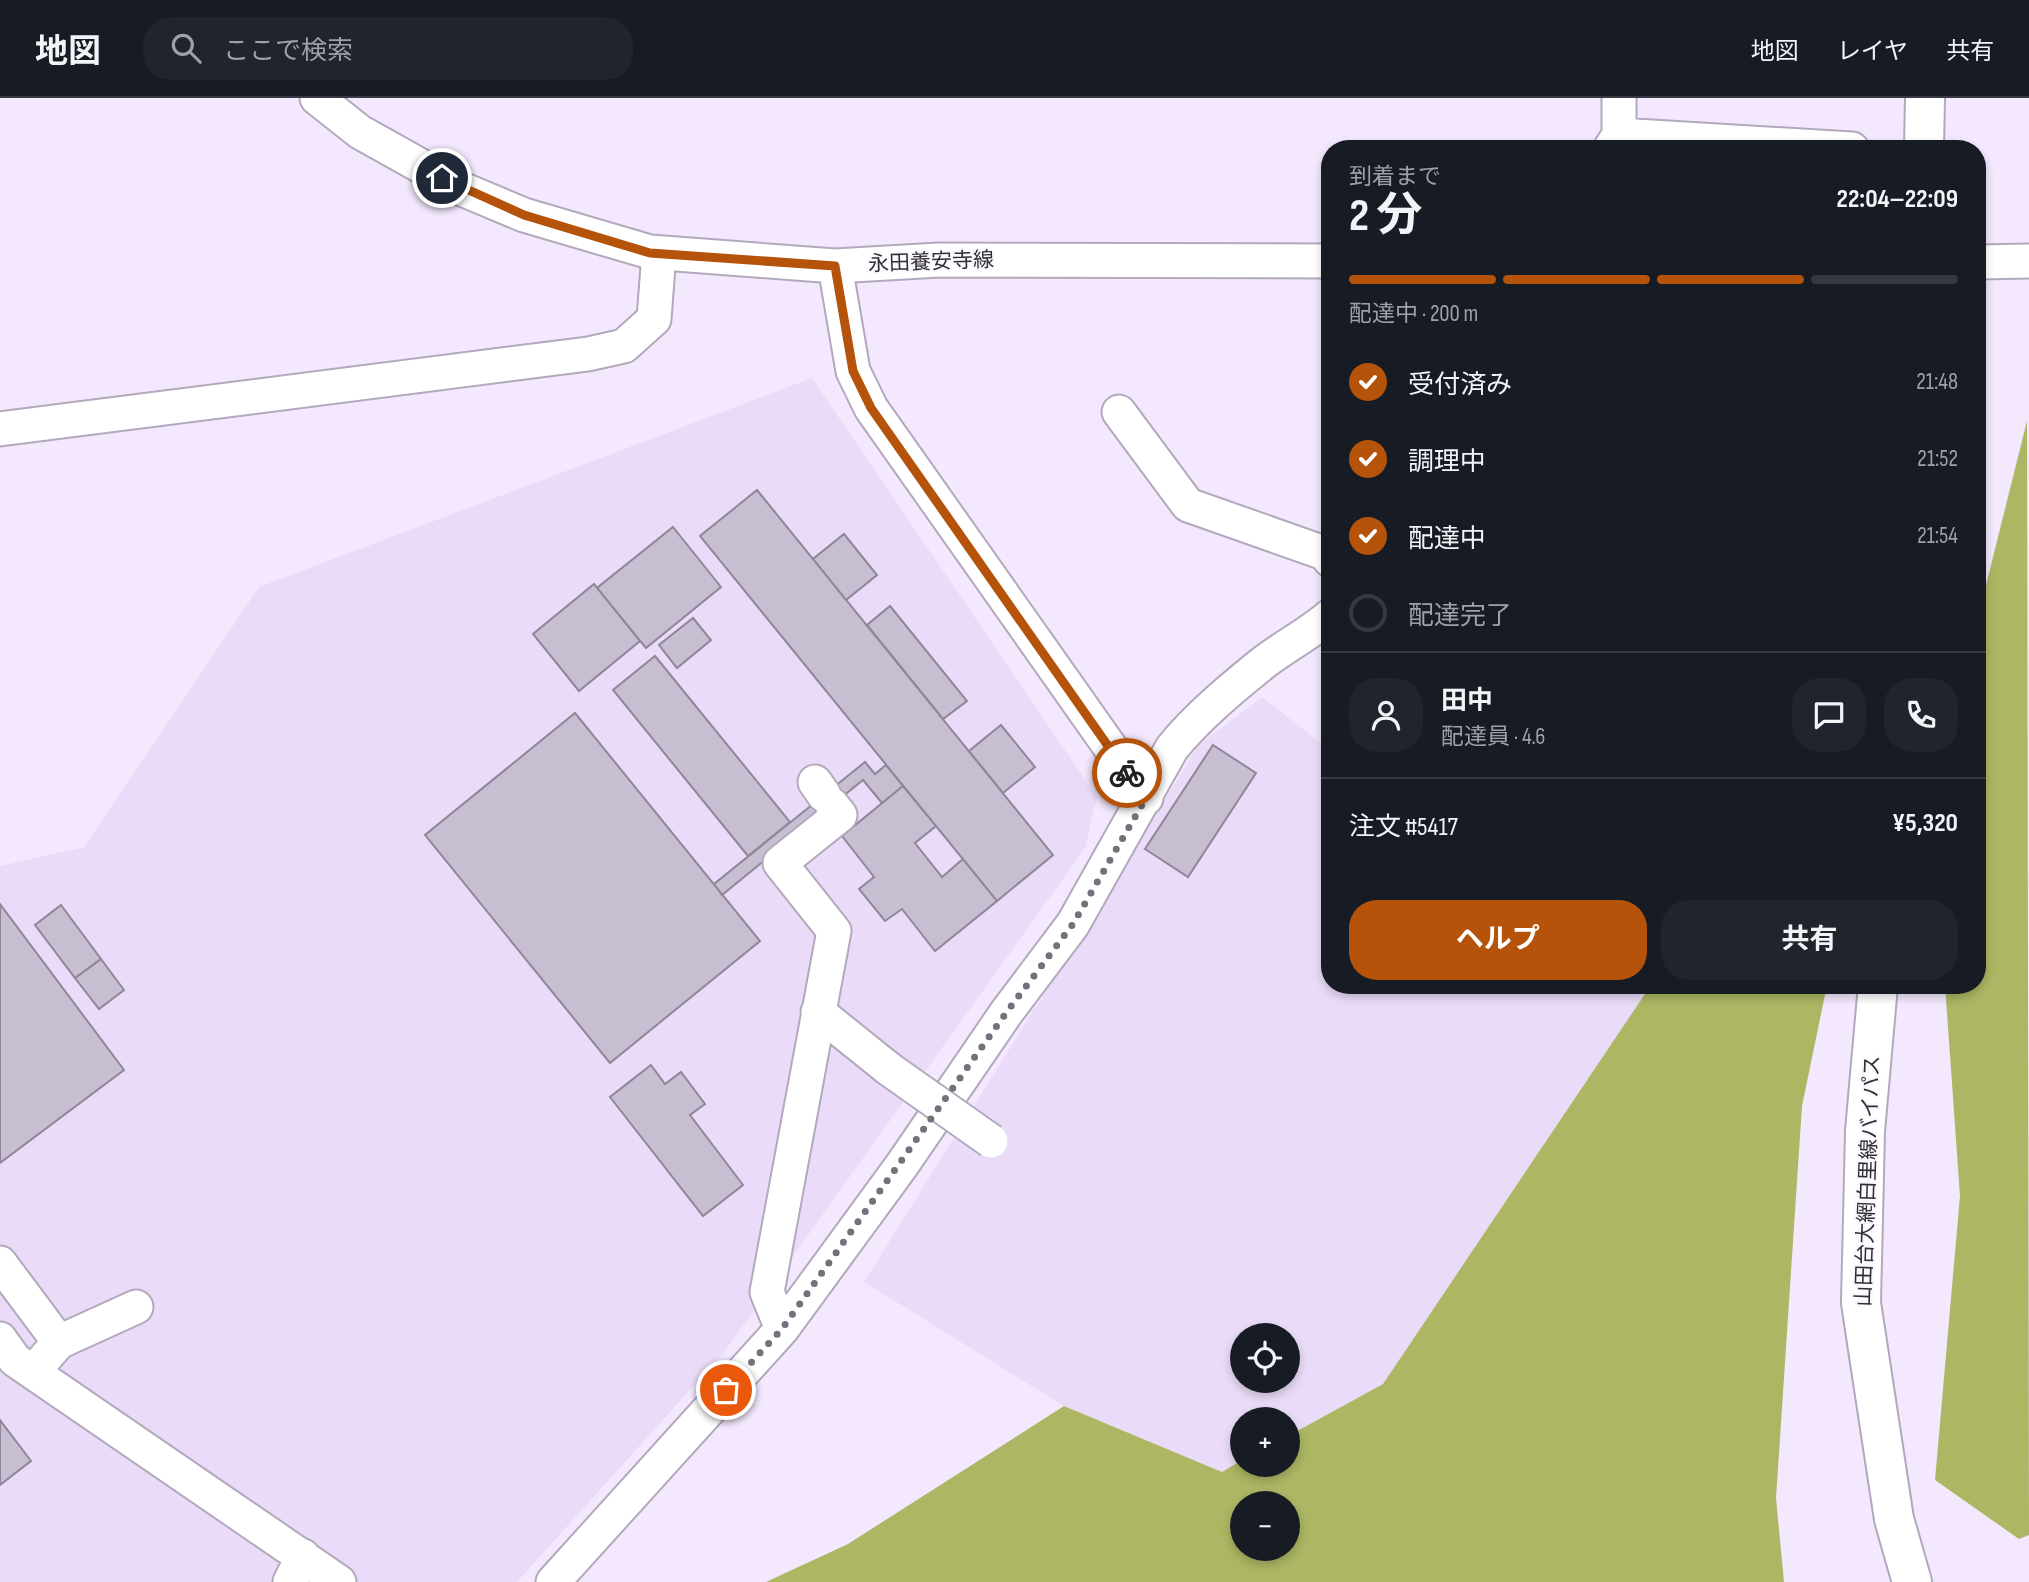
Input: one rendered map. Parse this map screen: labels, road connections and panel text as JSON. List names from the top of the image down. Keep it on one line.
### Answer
{"streets":{"main road":["山田台大網白里線バイパス"],"street":["永田養安寺線"]},"page":{"header":"地図","search":"ここで検索","nav":["地図","レイヤ","共有"],"heading":["2 分","到着まで","22:04–22:09"],"panel":["田中","配達員 · 4.6","注文 #5417","¥5,320"],"bar":"配達中 · 200 m","list":[["受付済み","21:48"],["調理中","21:52"],["配達中","21:54"],"配達完了"],"buttons":["ヘルプ","共有"],"map_buttons":["+","−"]}}
